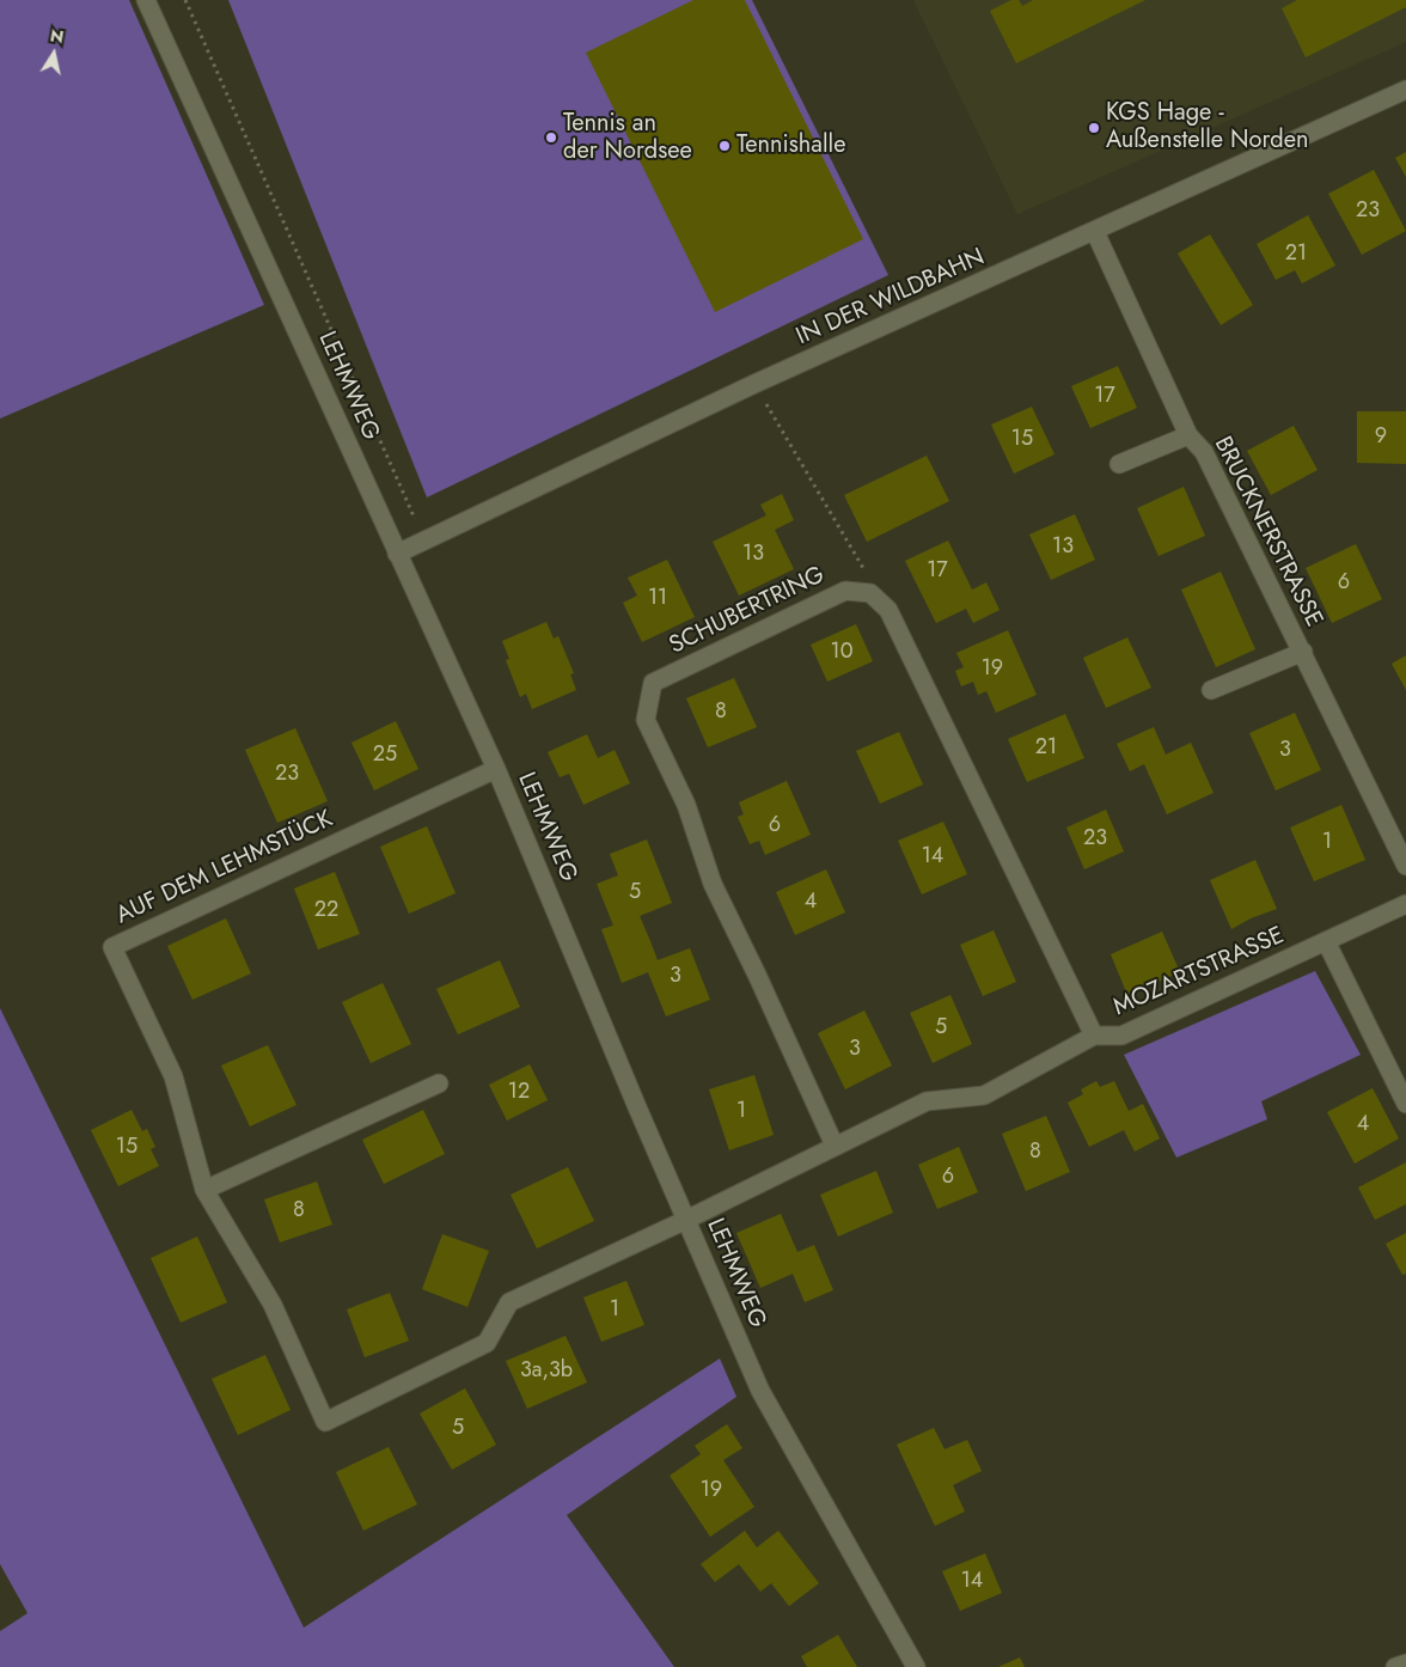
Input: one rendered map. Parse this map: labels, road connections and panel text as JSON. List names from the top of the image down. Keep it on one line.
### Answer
{"streets":{"street":["IN DER WILDBAHN","LEHMWEG","BRUCKNERSTRASSE","SCHUBERTRING","AUF DEM LEHMSTÜCK","MOZARTSTRASSE"]},"crossings":[["IN DER WILDBAHN","LEHMWEG"],["IN DER WILDBAHN","BRUCKNERSTRASSE"],["LEHMWEG","AUF DEM LEHMSTÜCK"],["LEHMWEG","MOZARTSTRASSE"],["SCHUBERTRING","MOZARTSTRASSE"],["AUF DEM LEHMSTÜCK","MOZARTSTRASSE"]],"places":["KGS Hage - Außenstelle Norden","Tennis an der Nordsee","Tennishalle"],"house_numbers":["23","21","17","9","15","13","13","17","6","11","10","19","8","21","3","25","23","6","23","1","14","5","4","22","3","5","3","12","1","4","15","8","6","8","1","3a,3b","5","19","14"],"north":"top"}
